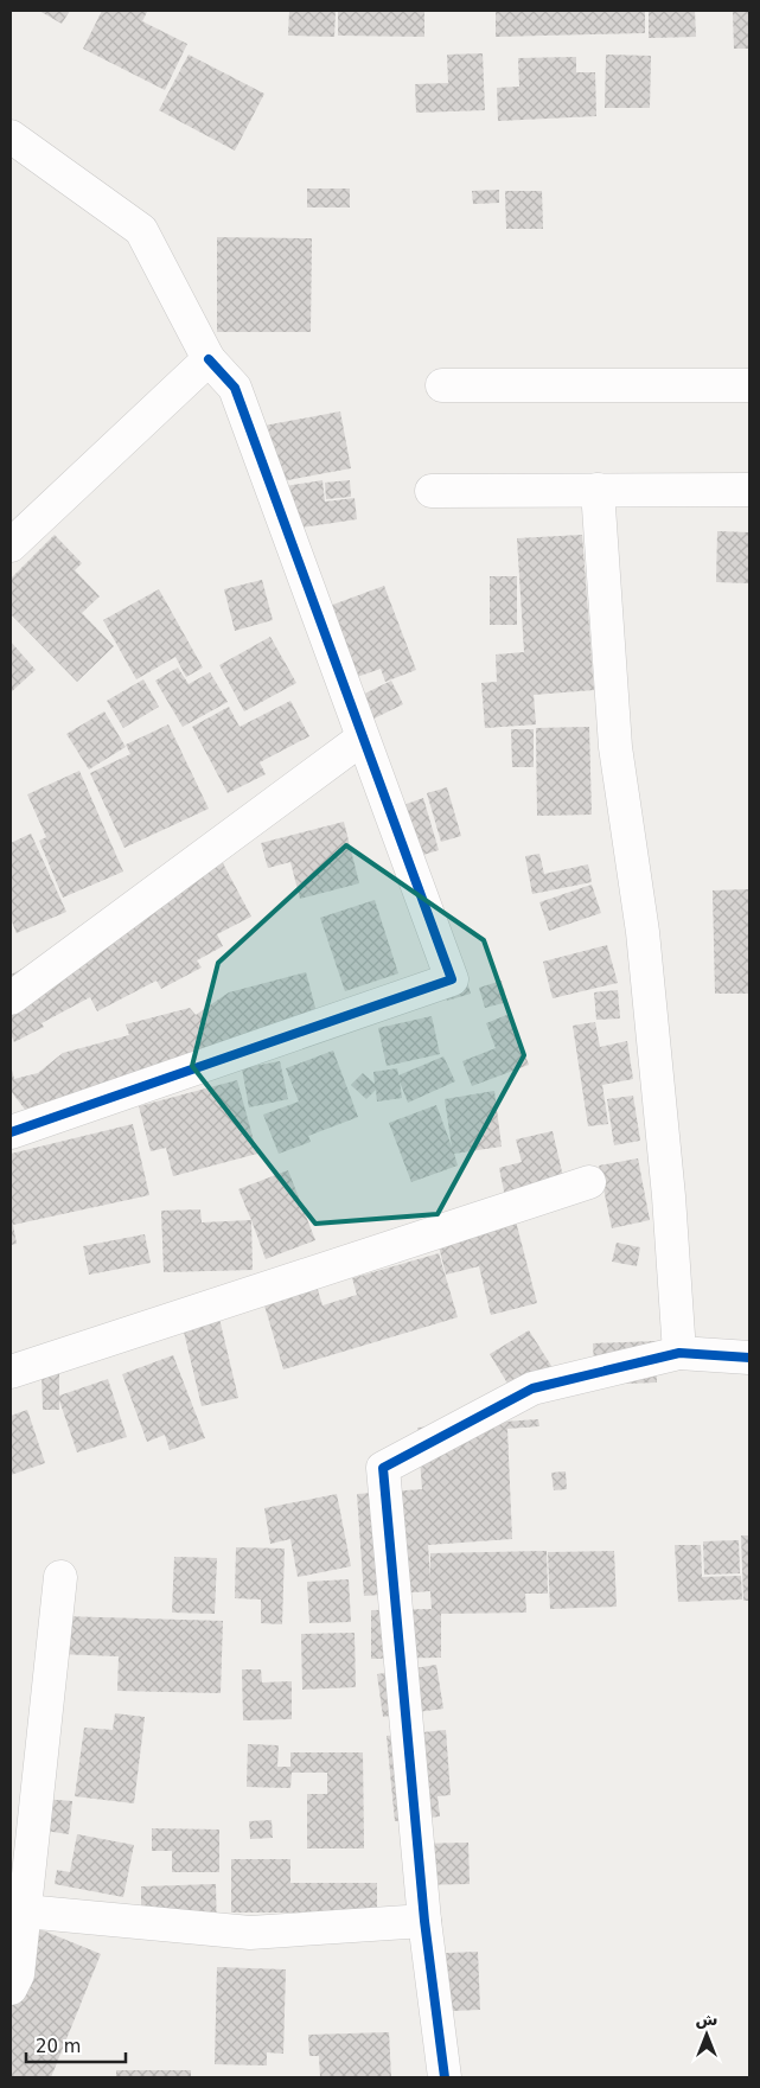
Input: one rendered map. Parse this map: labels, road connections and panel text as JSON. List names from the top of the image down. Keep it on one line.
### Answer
{"scale_bar":"20 m","north":"top"}
